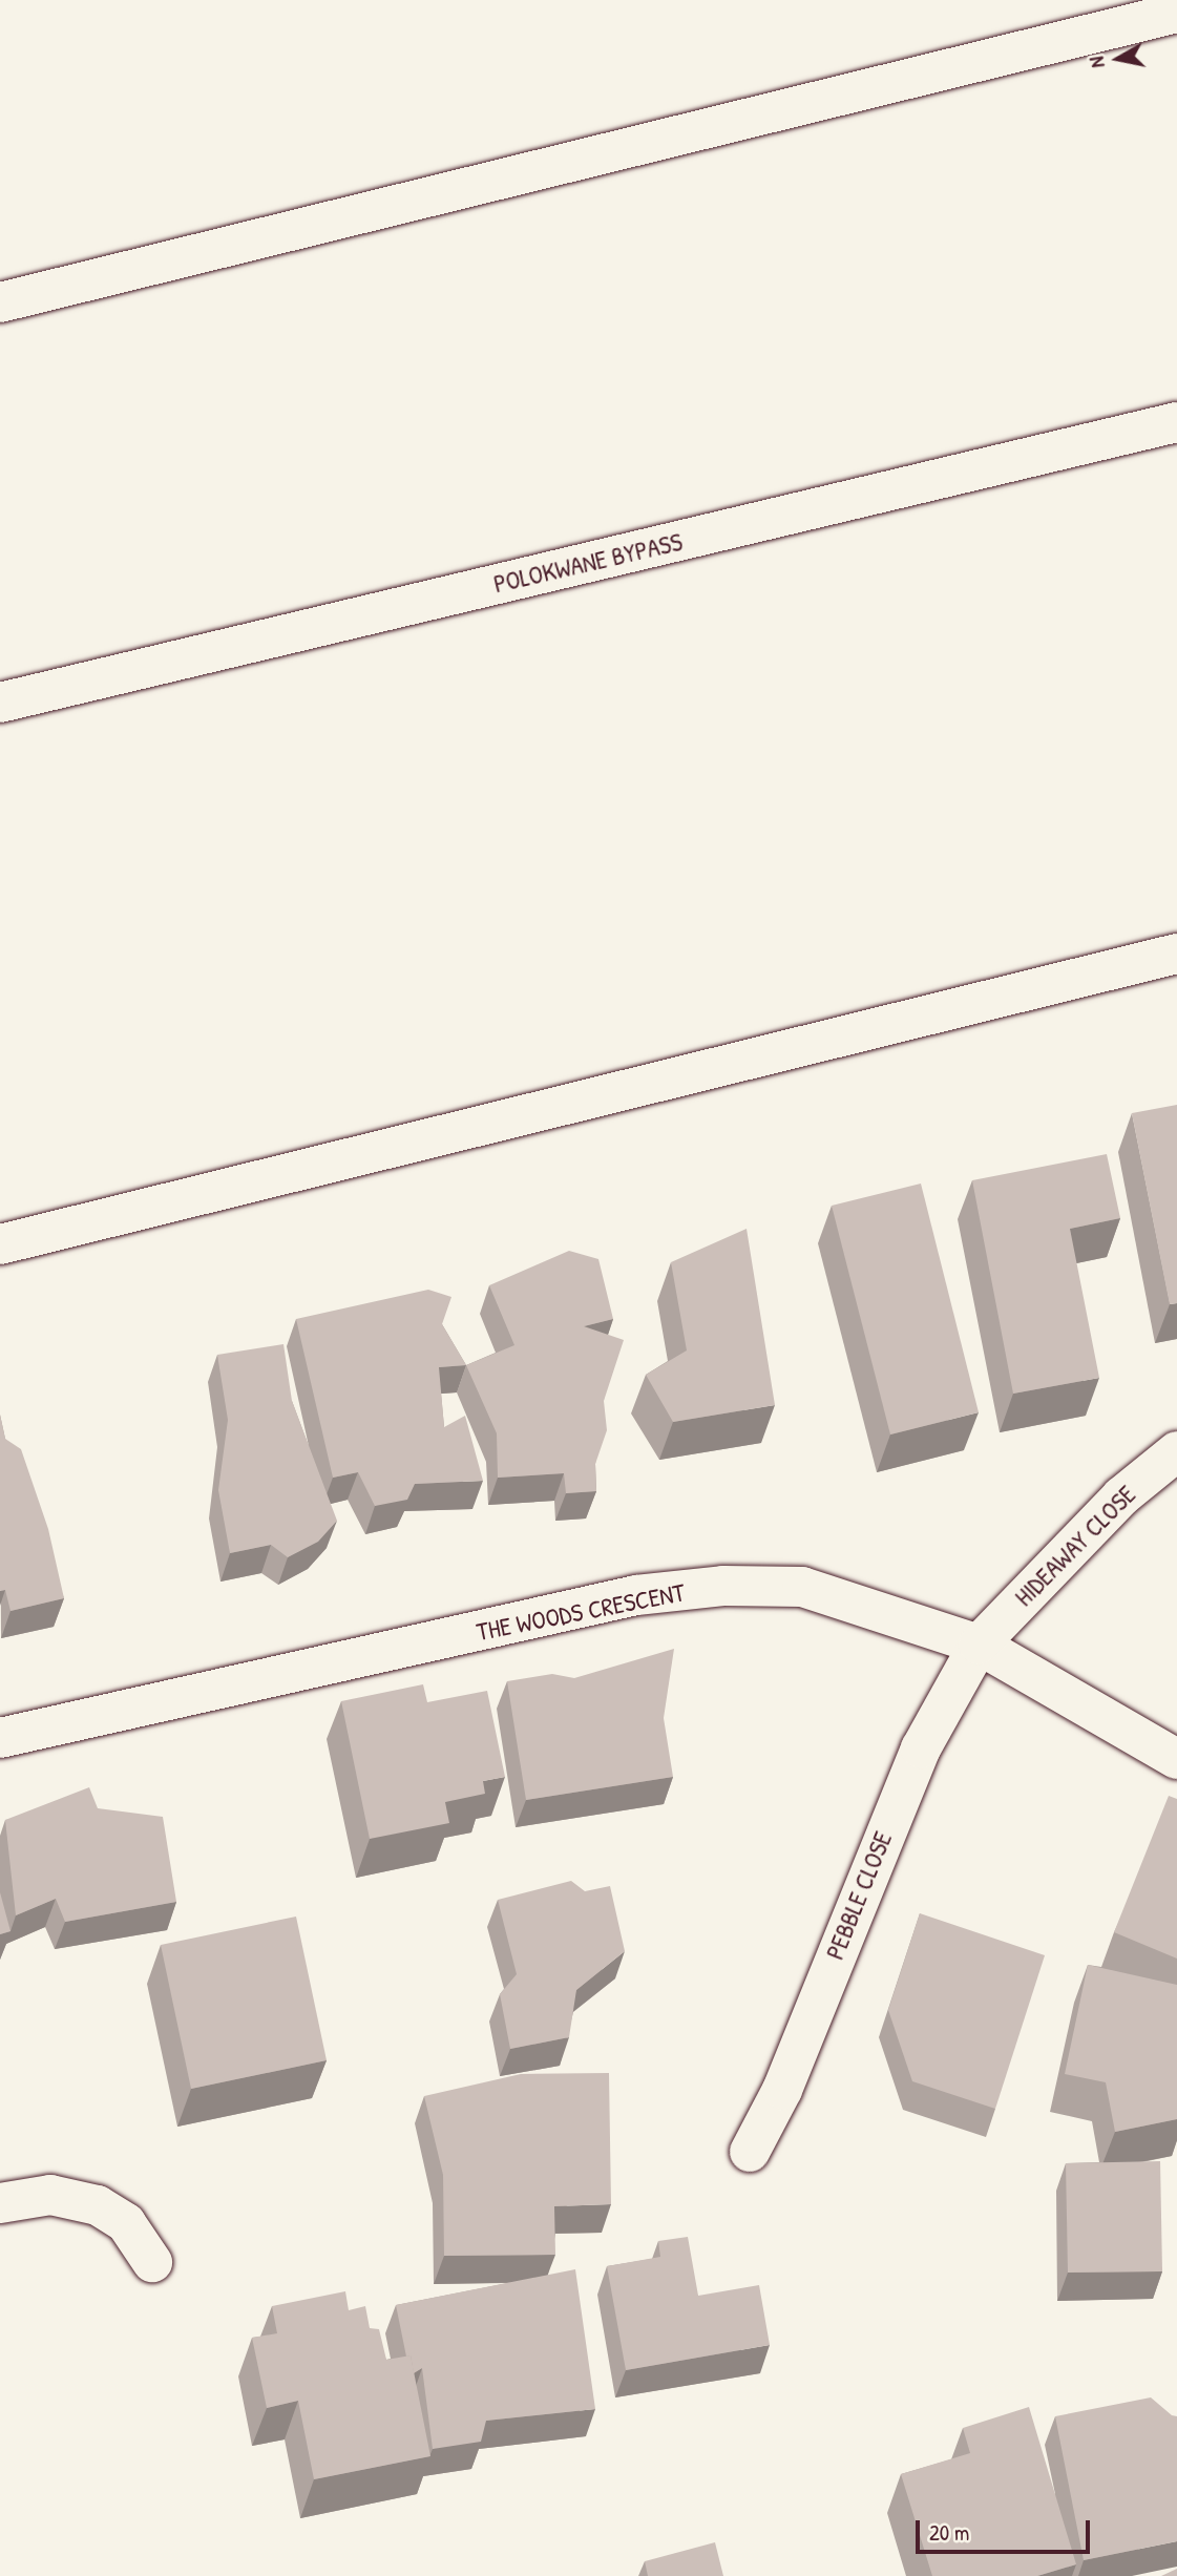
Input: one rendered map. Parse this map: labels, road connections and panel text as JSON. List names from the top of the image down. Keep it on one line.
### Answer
{"streets":{"main road":["POLOKWANE BYPASS","HIDEAWAY CLOSE","THE WOODS CRESCENT","PEBBLE CLOSE"]},"crossings":[["HIDEAWAY CLOSE","THE WOODS CRESCENT"],["HIDEAWAY CLOSE","PEBBLE CLOSE"],["THE WOODS CRESCENT","PEBBLE CLOSE"]],"scale_bar":"20 m","north":"left"}
